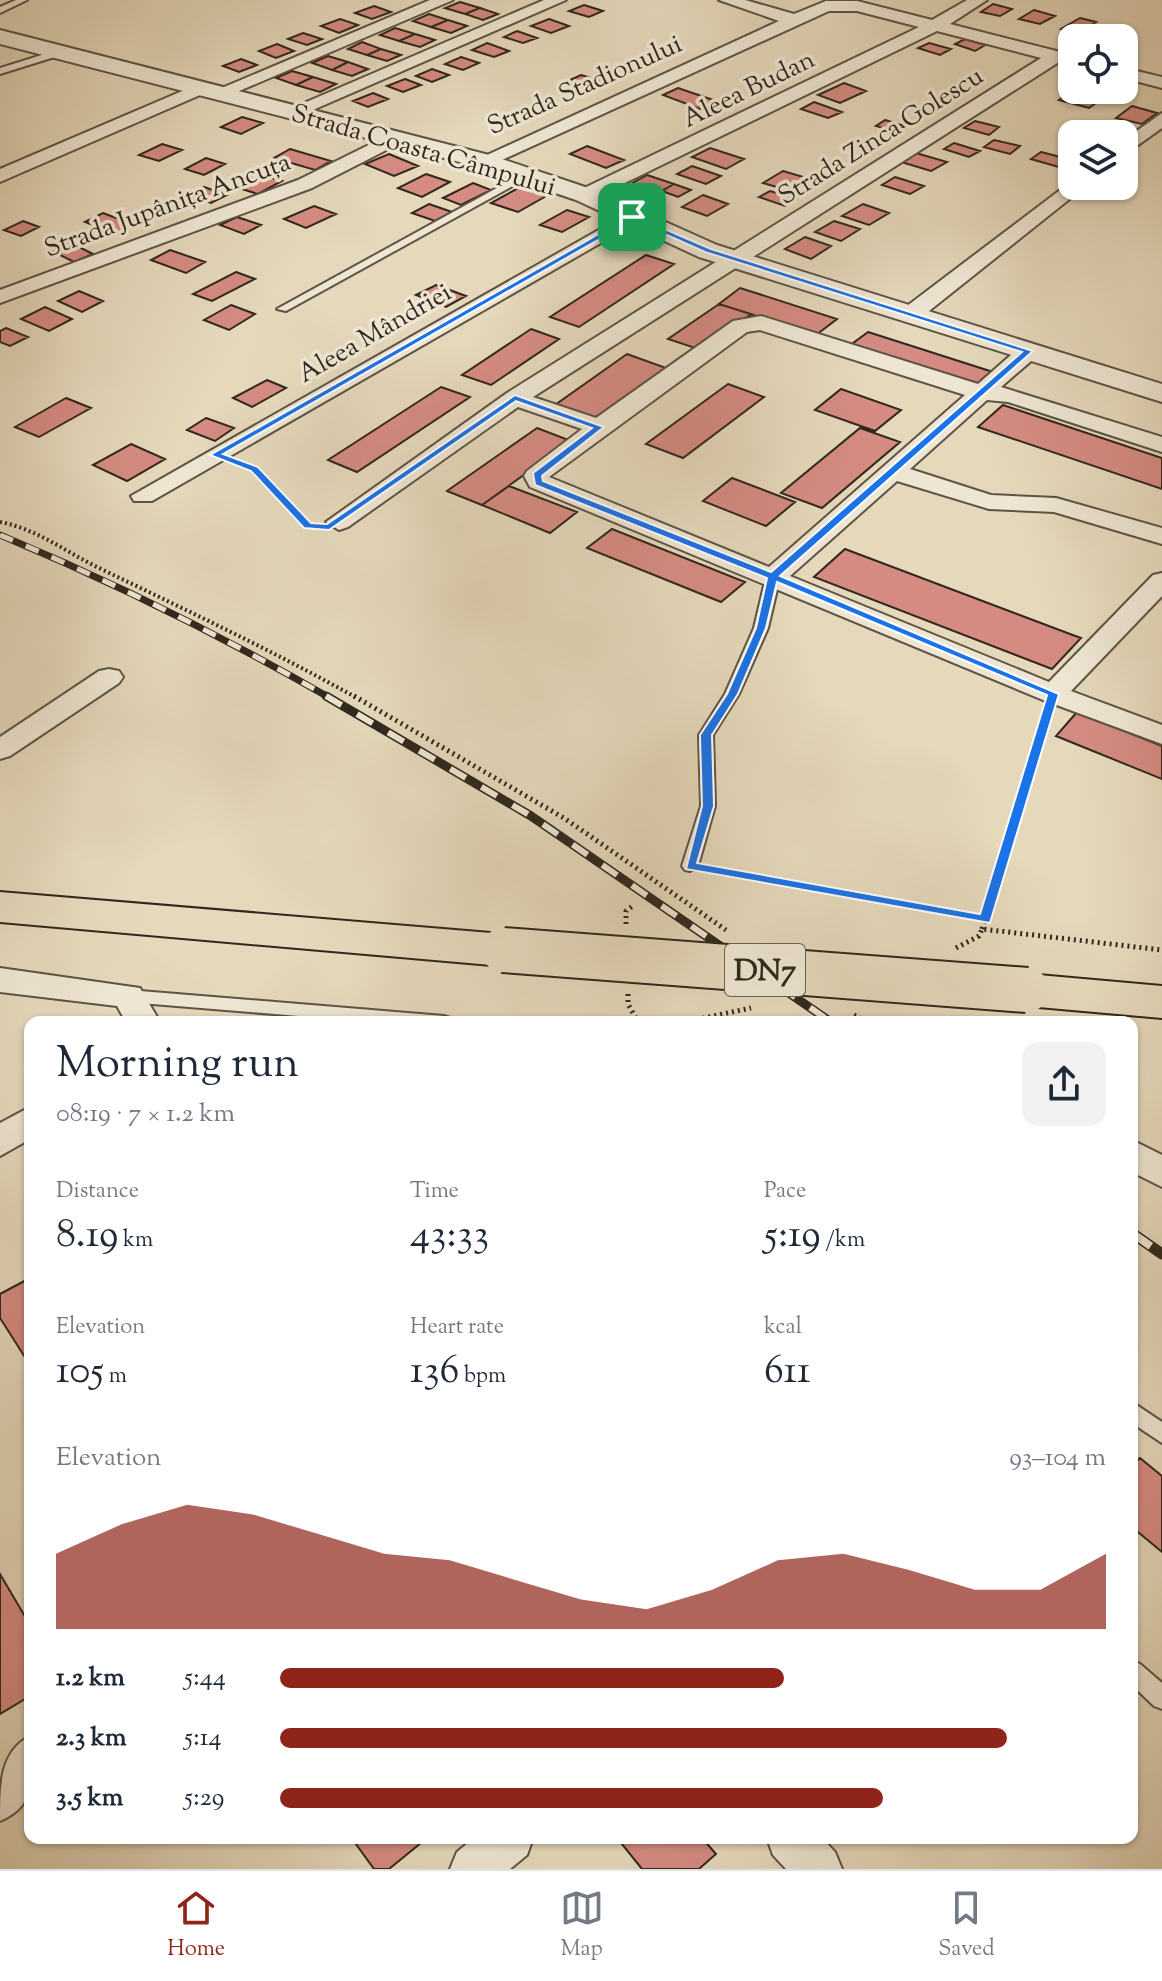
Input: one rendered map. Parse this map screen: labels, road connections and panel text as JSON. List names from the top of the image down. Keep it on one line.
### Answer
{"streets":{"main road":["DN7"],"street":["Strada Stadionului","Aleea Budan","Strada Zinca Golescu","Strada Coasta Câmpului","Strada Jupânița Ancuța","Aleea Mândriei"]},"crossings":[["Strada Stadionului","Aleea Budan"],["Strada Stadionului","Strada Coasta Câmpului"],["Aleea Budan","Strada Coasta Câmpului"],["Strada Zinca Golescu","Strada Coasta Câmpului"],["Strada Coasta Câmpului","Strada Jupânița Ancuța"],["Strada Coasta Câmpului","Aleea Mândriei"]],"page":{"heading":["Morning run","08:19 · 7 × 1.2 km"],"stats":[["Distance","8.19 km"],["Time","43:33"],["Pace","5:19 /km"],["Elevation","105 m"],["Heart rate","136 bpm"],["kcal","611"]],"chart":["Elevation","93–104 m"],"list":[{"name":"1.2 km","note":"5:44"},{"name":"2.3 km","note":"5:14"},{"name":"3.5 km","note":"5:29"}],"tabs":["Home","Map","Saved"]}}
